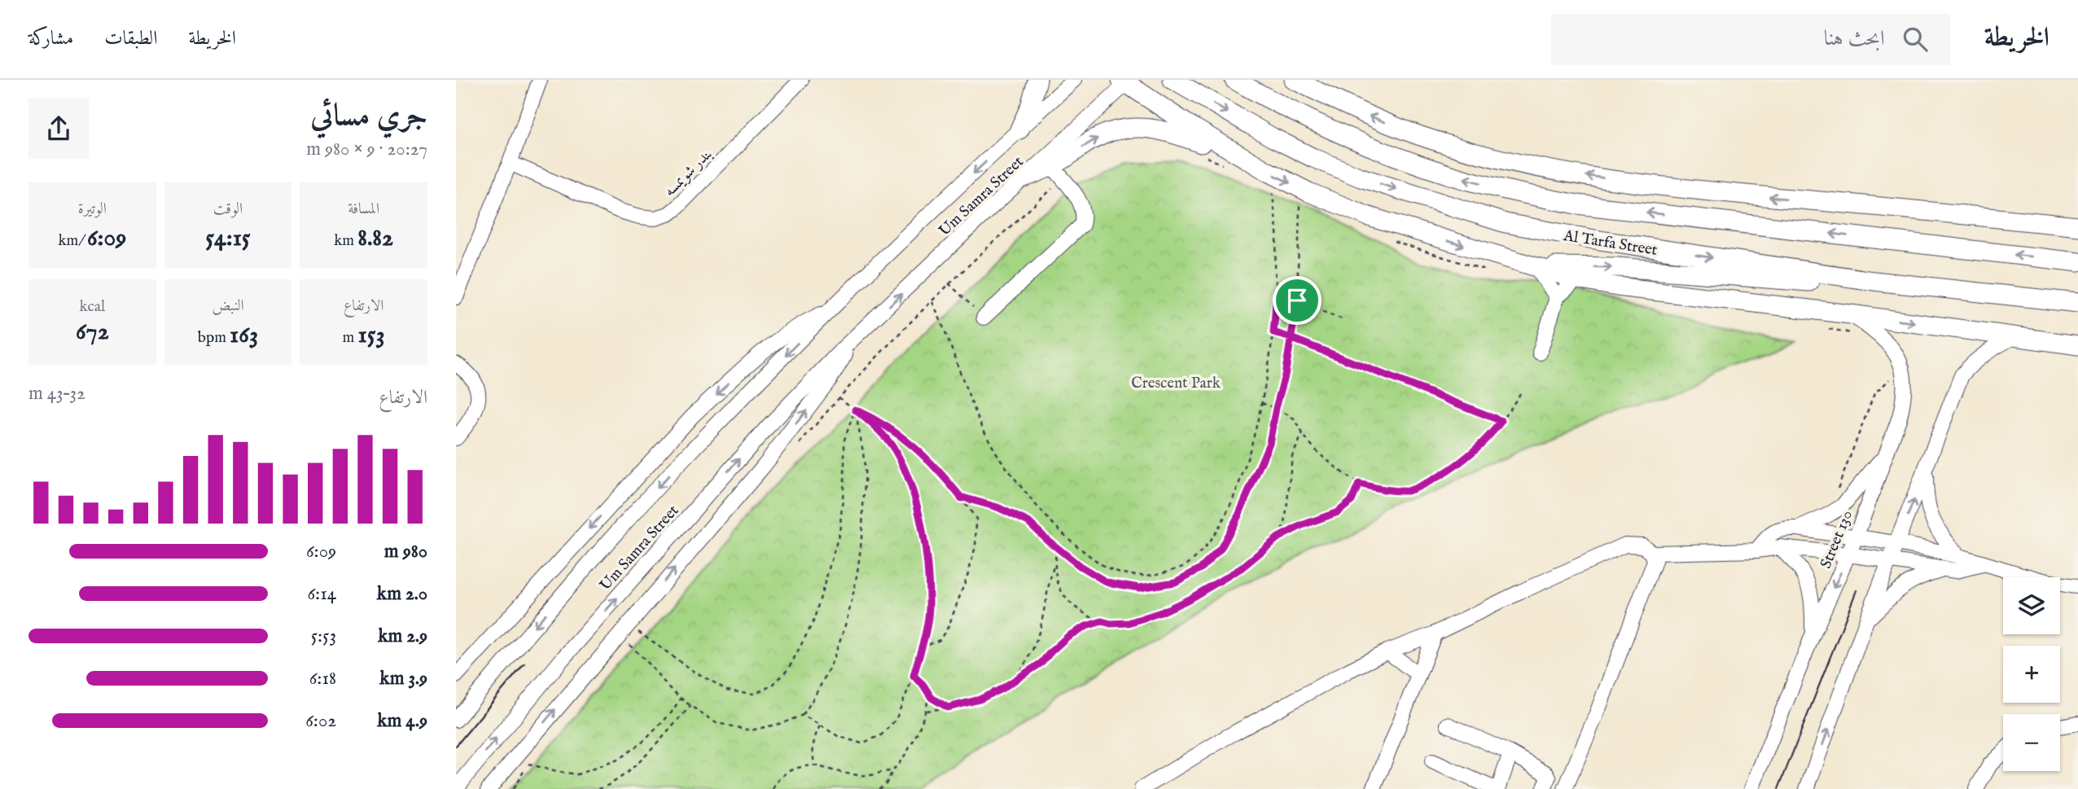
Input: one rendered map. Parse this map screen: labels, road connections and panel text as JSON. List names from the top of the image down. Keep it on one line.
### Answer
{"streets":{"main road":["Al Tarfa Street"],"street":["بندر شويمسه","Um Samra Street","Street 130"]},"parks":["Crescent Park"],"page":{"header":"الخريطة","search":"ابحث هنا","nav":["الخريطة","الطبقات","مشاركة"],"heading":["جري مسائي","20:27 · 9 × 980 m"],"stats":[["المسافة","8.82 km"],["الوقت","54:15"],["الوتيرة","6:09 /km"],["الارتفاع","153 m"],["النبض","163 bpm"],["kcal","672"]],"chart":["الارتفاع","32–43 m"],"list":[{"name":"980 m","note":"6:09"},{"name":"2.0 km","note":"6:14"},{"name":"2.9 km","note":"5:53"},{"name":"3.9 km","note":"6:18"},{"name":"4.9 km","note":"6:02"}],"map_buttons":["+","−"]}}
